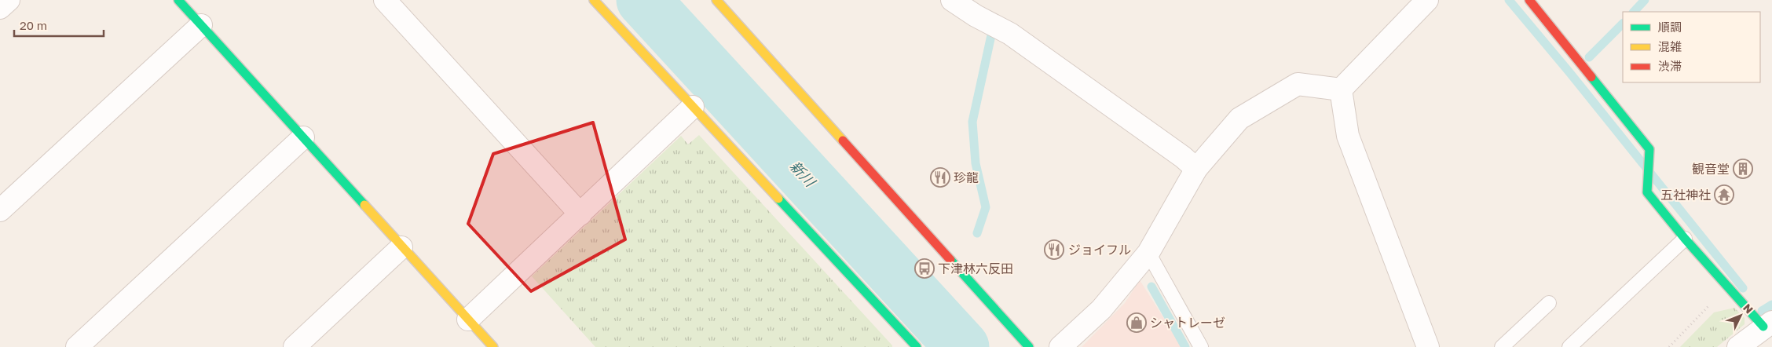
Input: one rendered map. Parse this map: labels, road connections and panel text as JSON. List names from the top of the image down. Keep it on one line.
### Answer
{"water":["新川"],"places":{"building":["観音堂"],"restaurant":["珍龍","ジョイフル"],"temple":["五社神社"],"bus stop":["下津林六反田"],"shop":["シャトレーゼ"]},"legend":["順調","混雑","渋滞"],"scale_bar":"20 m","north":"top right"}
